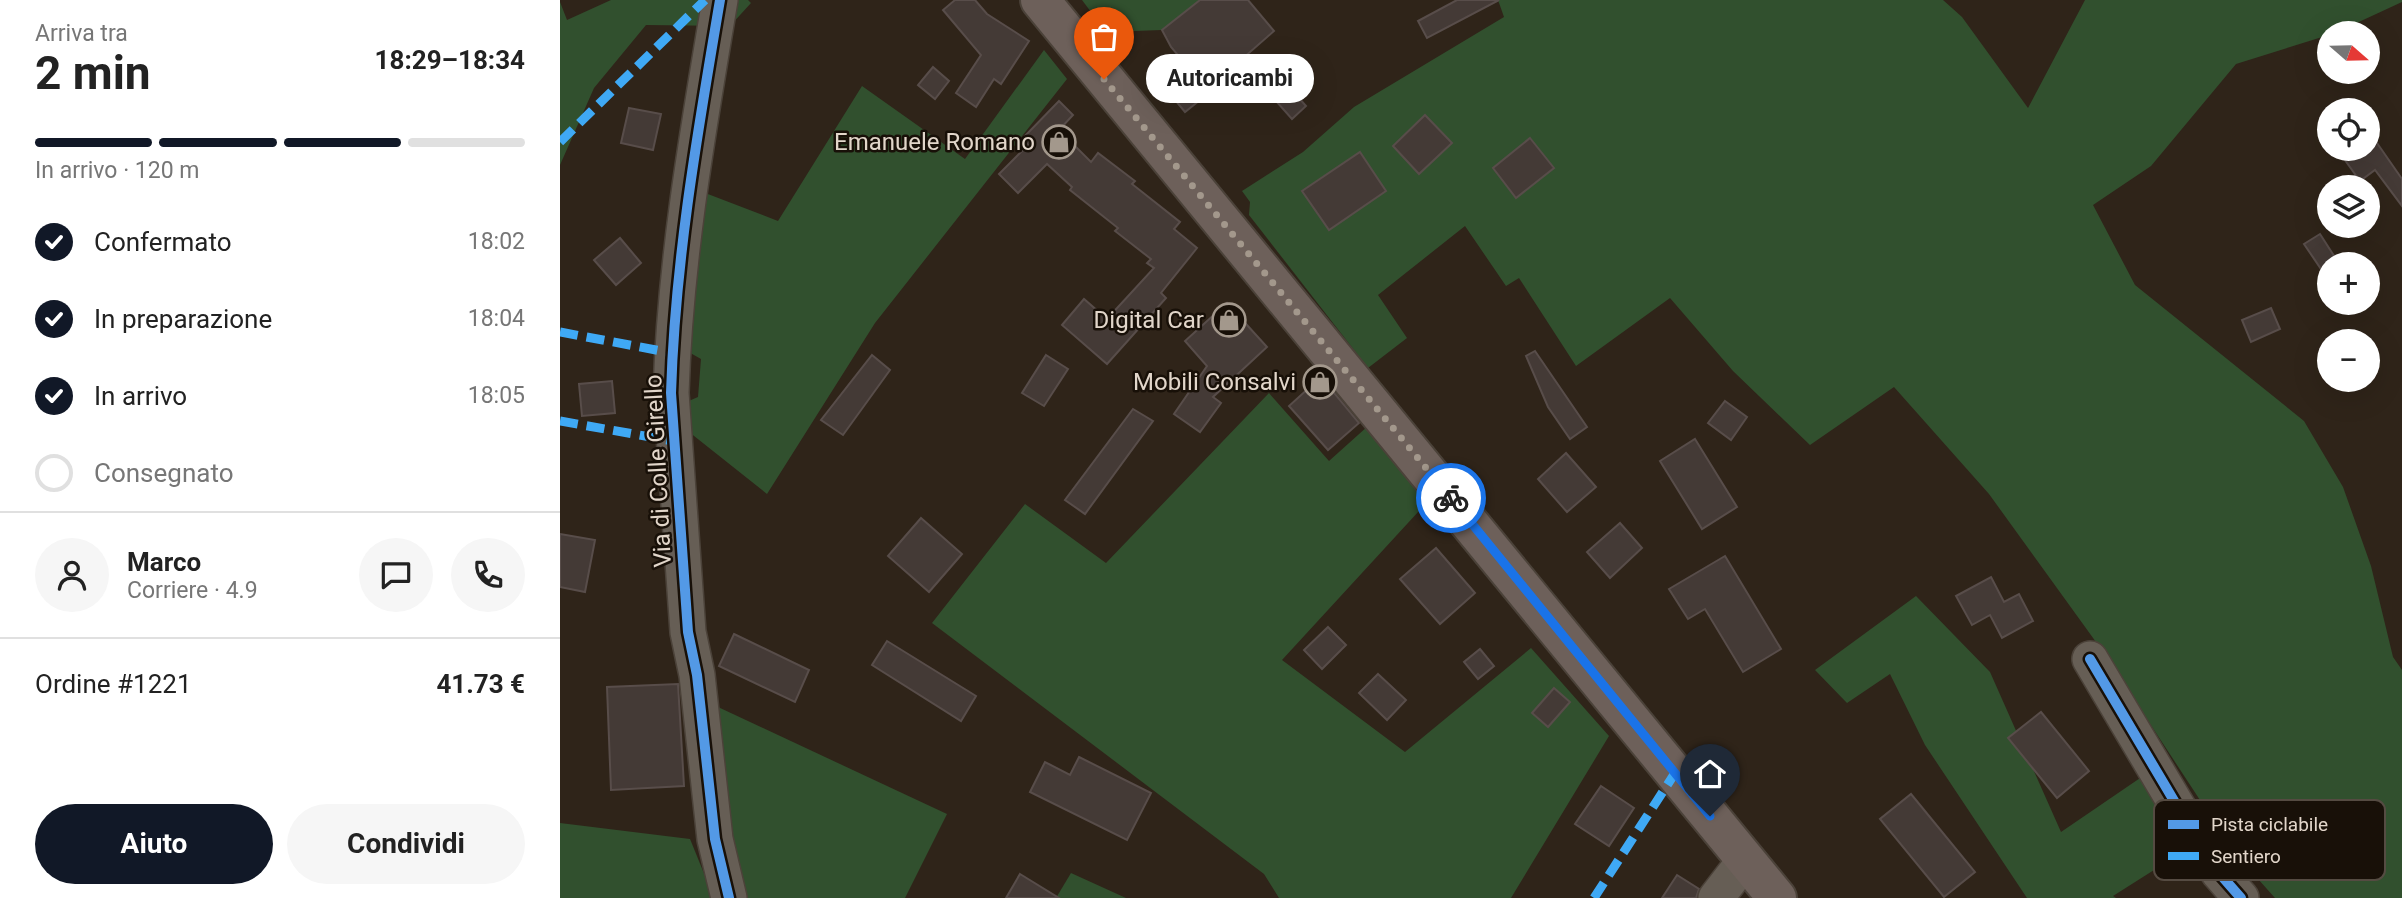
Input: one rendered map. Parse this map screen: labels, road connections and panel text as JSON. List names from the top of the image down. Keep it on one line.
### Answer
{"streets":{"street":["Via di Colle Girello"]},"places":{"other":["Autoricambi"],"shop":["Emanuele Romano","Digital Car","Mobili Consalvi"]},"legend":["Pista ciclabile","Sentiero"],"north":"right","page":{"heading":["2 min","Arriva tra","18:29–18:34"],"panel":["Marco","Corriere · 4.9","Ordine #1221","41.73 €"],"map_buttons":["+","−"],"bubble":"Autoricambi","bar":"In arrivo · 120 m","list":[["Confermato","18:02"],["In preparazione","18:04"],["In arrivo","18:05"],"Consegnato"],"buttons":["Aiuto","Condividi"]}}
